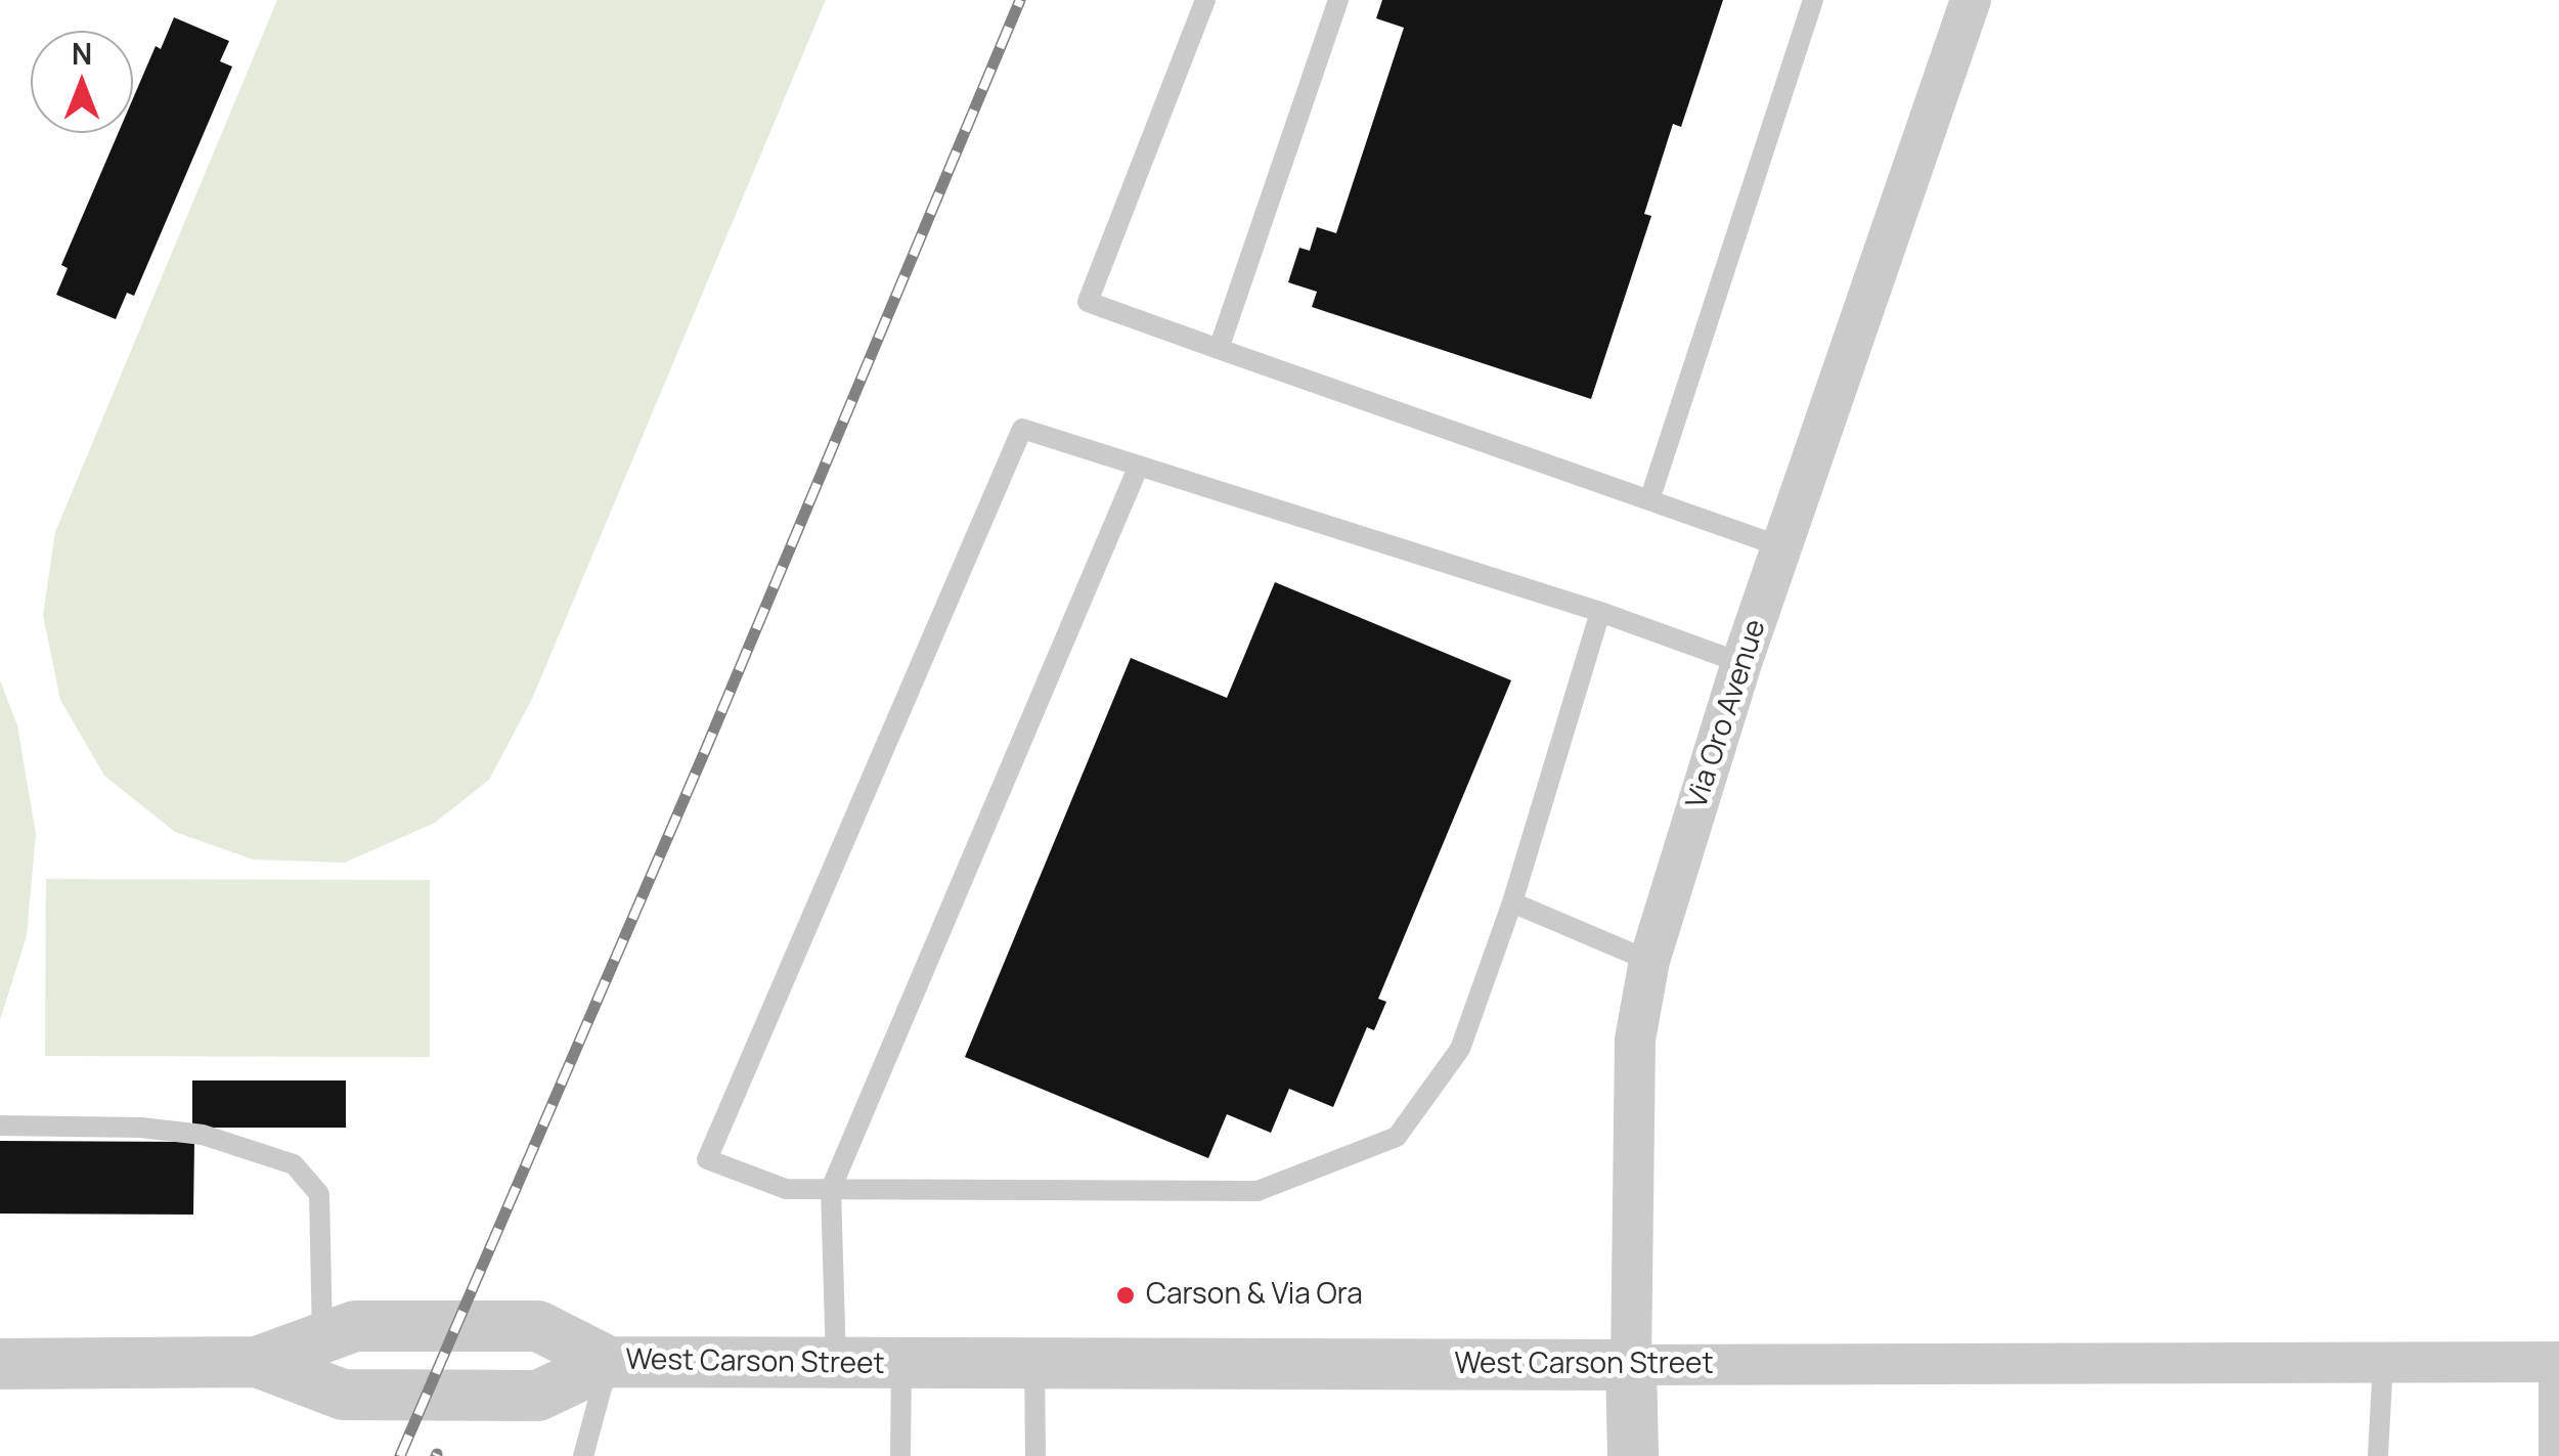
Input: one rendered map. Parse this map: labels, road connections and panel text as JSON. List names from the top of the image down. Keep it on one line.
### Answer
{"streets":{"street":["Via Oro Avenue","West Carson Street"]},"crossings":[["Via Oro Avenue","West Carson Street"]],"places":["Carson & Via Ora"],"north":"top"}
